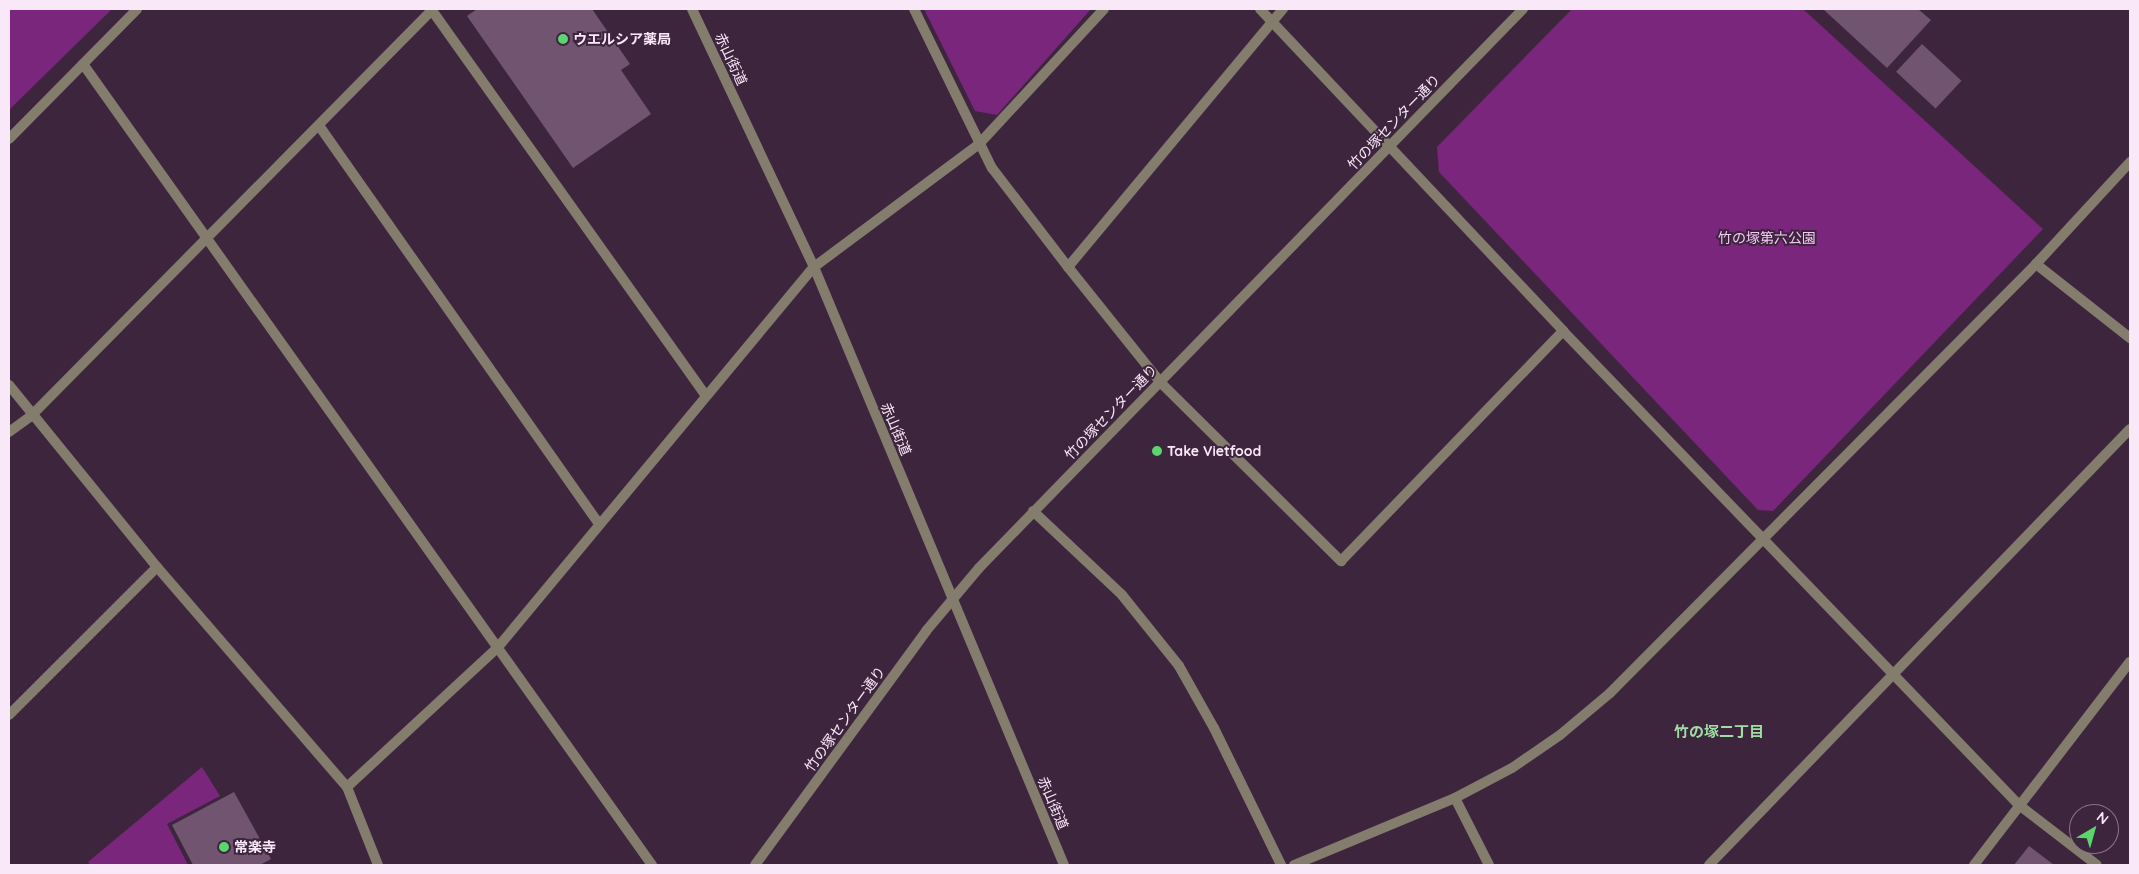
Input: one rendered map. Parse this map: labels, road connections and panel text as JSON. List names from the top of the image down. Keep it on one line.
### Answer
{"streets":{"street":["赤山街道","竹の塚センター通り"]},"crossings":[["赤山街道","竹の塚センター通り"]],"districts":["竹の塚二丁目"],"parks":["竹の塚第六公園"],"places":["ウエルシア薬局","Take Vietfood","常楽寺"],"north":"top right"}
